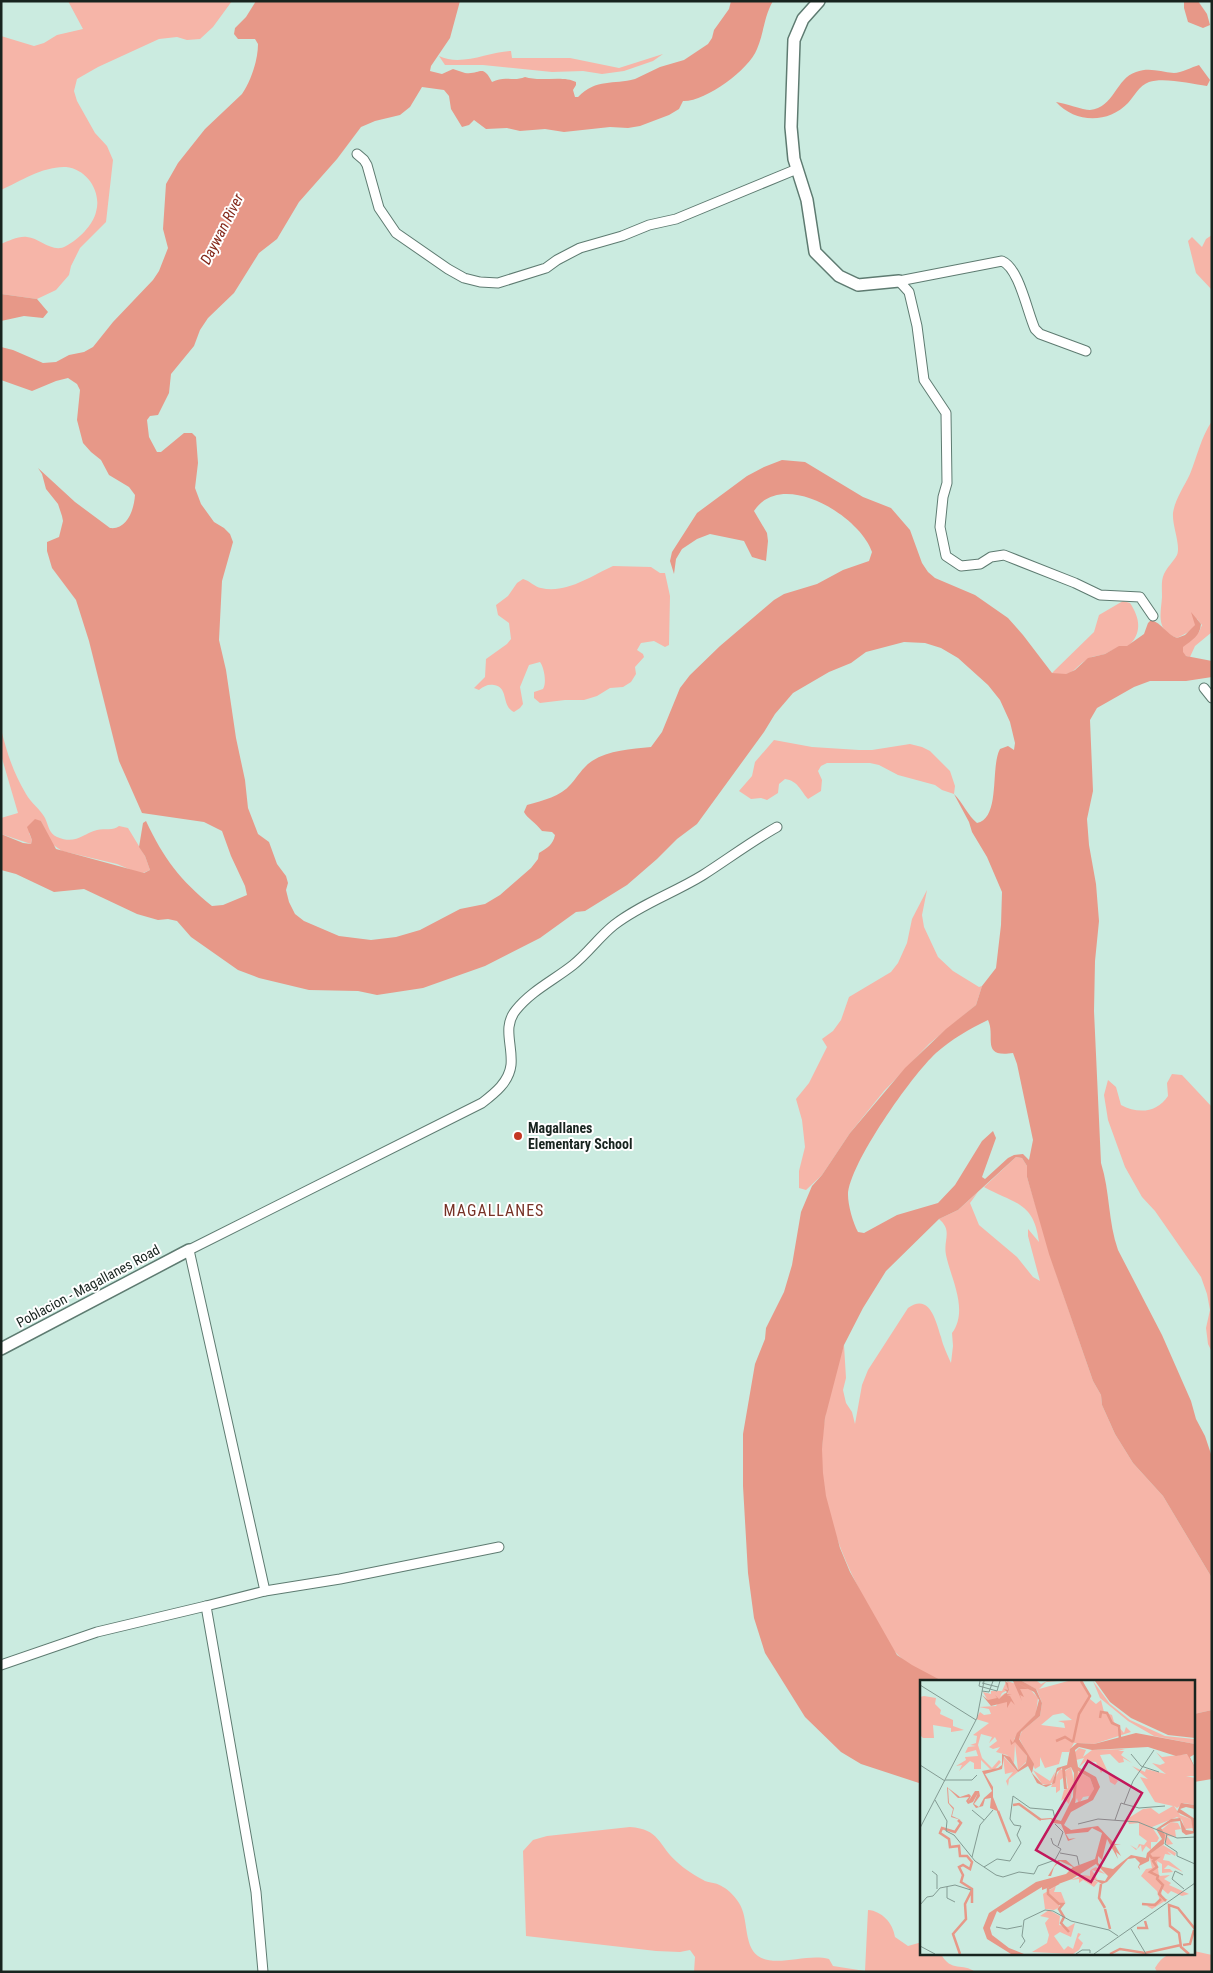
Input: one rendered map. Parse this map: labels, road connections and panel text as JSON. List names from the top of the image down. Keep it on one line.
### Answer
{"streets":{"street":["Poblacion - Magallanes Road"]},"districts":["MAGALLANES"],"water":["Daywan River"],"places":["Magallanes Elementary School"]}
